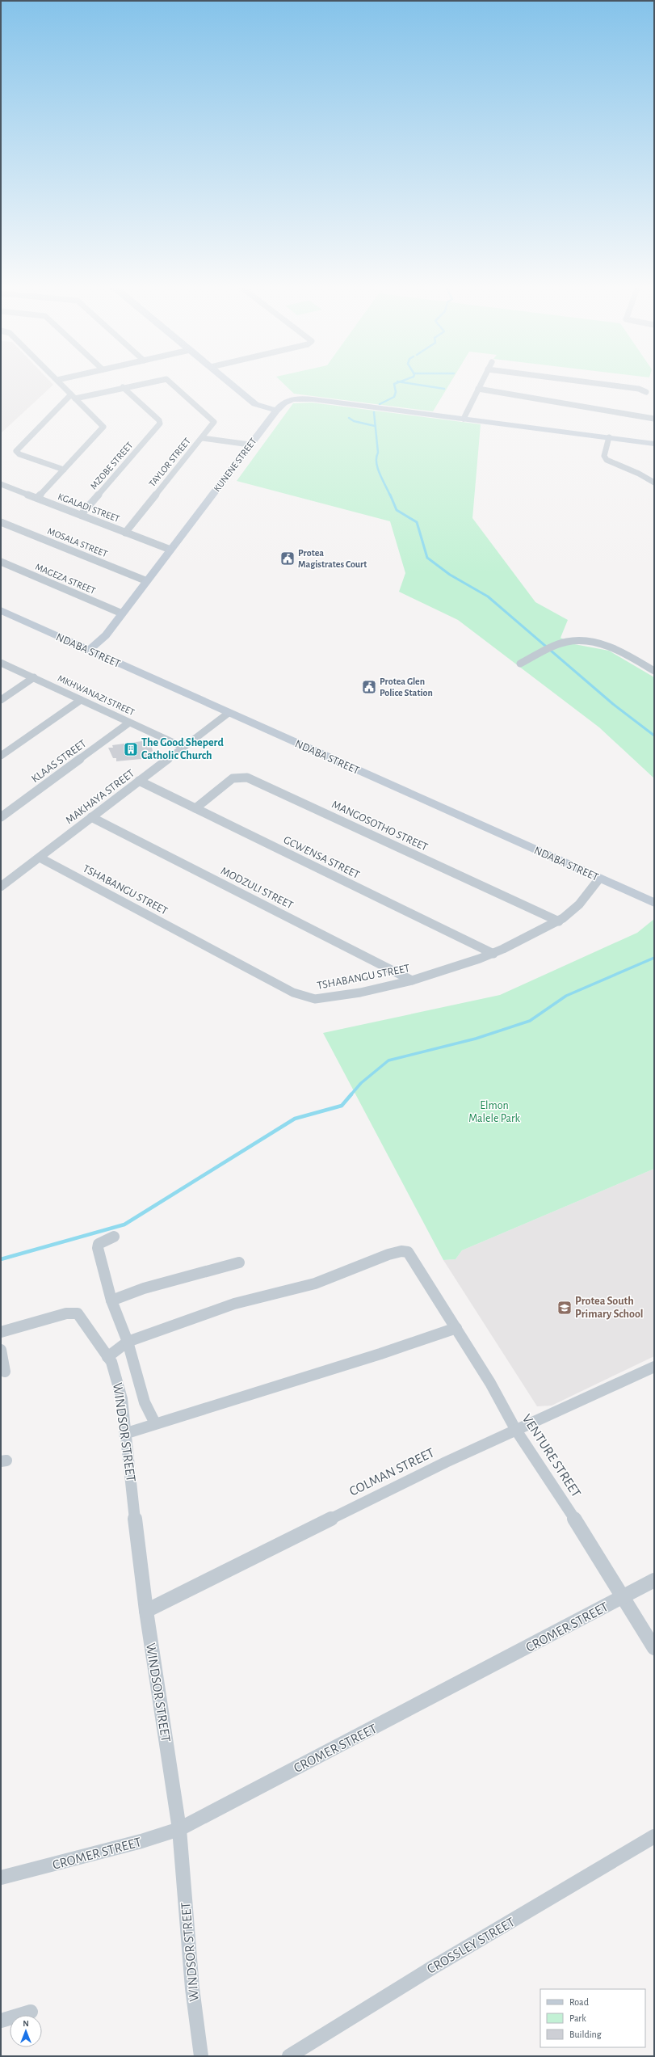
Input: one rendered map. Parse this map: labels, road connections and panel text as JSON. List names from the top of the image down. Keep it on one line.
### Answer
{"streets":{"street":["TAYLOR STREET","KUNENE STREET","MZOBE STREET","KGALADI STREET","MOSALA STREET","MAGEZA STREET","NDABA STREET","MKHWANAZI STREET","KLAAS STREET","MAKHAYA STREET","MANGOSOTHO STREET","GCWENSA STREET","MODZULI STREET","TSHABANGU STREET","WINDSOR STREET","VENTURE STREET","COLMAN STREET","CROMER STREET","CROSSLEY STREET"]},"crossings":[["TAYLOR STREET","MZOBE STREET"],["TAYLOR STREET","KGALADI STREET"],["KUNENE STREET","KGALADI STREET"],["KUNENE STREET","MOSALA STREET"],["KUNENE STREET","MAGEZA STREET"],["KUNENE STREET","NDABA STREET"],["MZOBE STREET","KGALADI STREET"],["NDABA STREET","MAKHAYA STREET"],["NDABA STREET","TSHABANGU STREET"],["MKHWANAZI STREET","KLAAS STREET"],["MKHWANAZI STREET","MAKHAYA STREET"],["MAKHAYA STREET","GCWENSA STREET"],["MAKHAYA STREET","MODZULI STREET"],["MAKHAYA STREET","TSHABANGU STREET"],["MANGOSOTHO STREET","GCWENSA STREET"],["MANGOSOTHO STREET","TSHABANGU STREET"],["GCWENSA STREET","TSHABANGU STREET"],["MODZULI STREET","TSHABANGU STREET"],["WINDSOR STREET","VENTURE STREET"],["WINDSOR STREET","COLMAN STREET"],["WINDSOR STREET","CROMER STREET"],["VENTURE STREET","COLMAN STREET"],["VENTURE STREET","CROMER STREET"]],"parks":["Elmon Malele Park"],"places":{"public building":["Protea Magistrates Court","Protea Glen Police Station"],"building":["The Good Sheperd Catholic Church"],"school or university":["Protea South Primary School"]},"legend":["Road","Park","Building"],"north":"top"}
